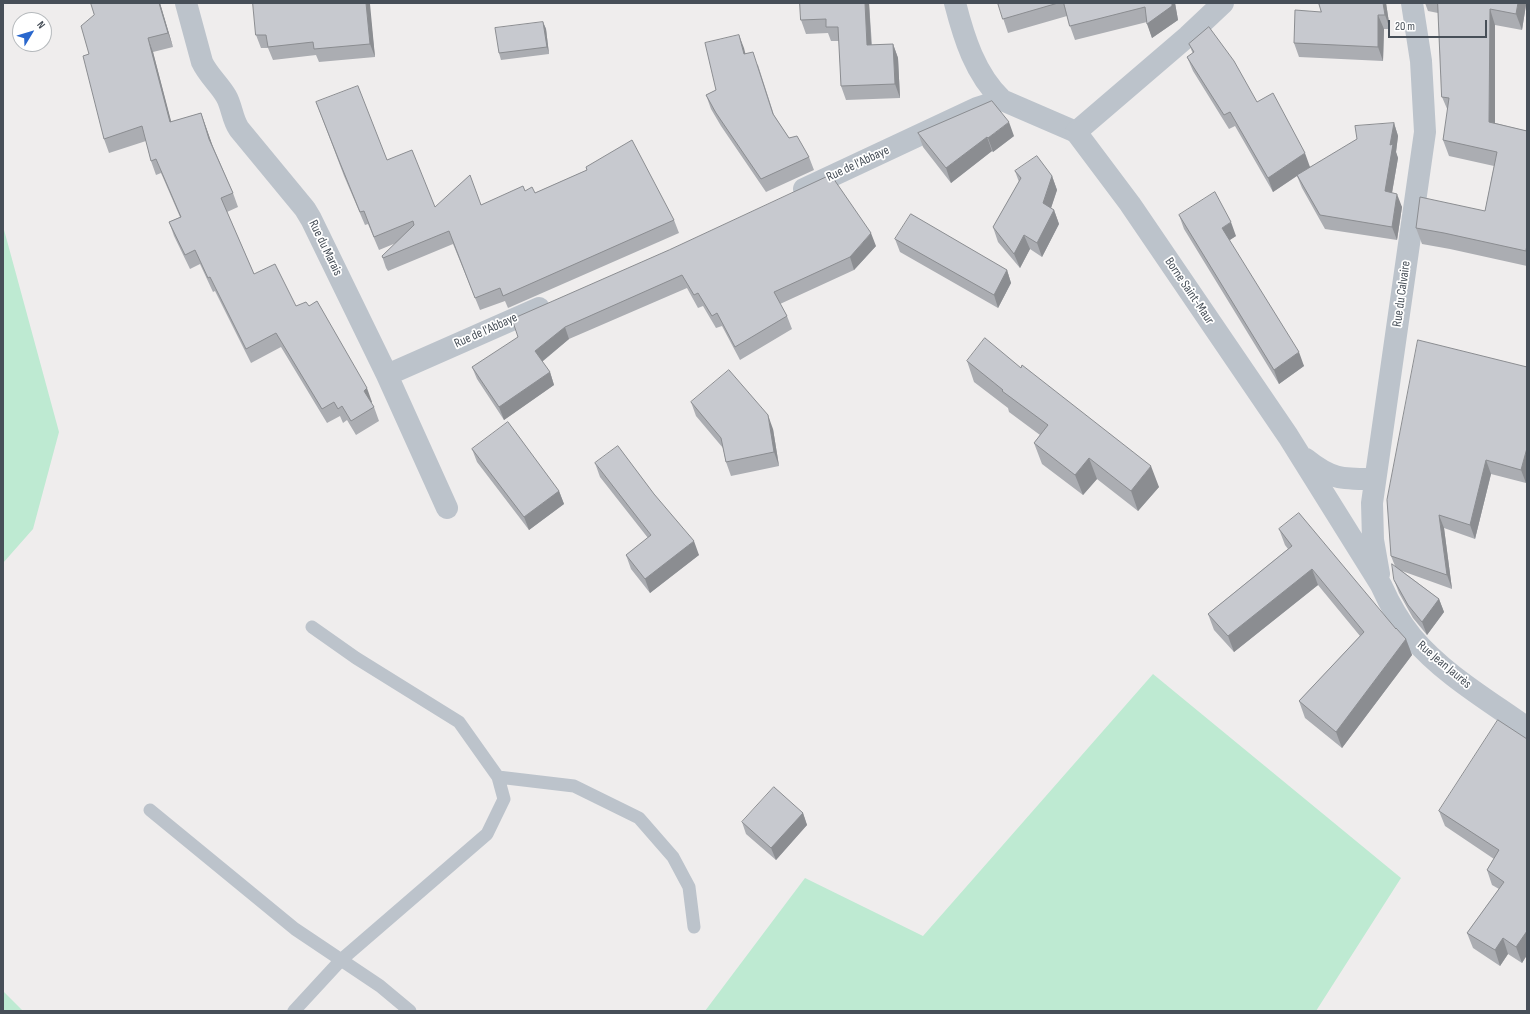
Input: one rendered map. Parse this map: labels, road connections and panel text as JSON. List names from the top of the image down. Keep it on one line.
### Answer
{"streets":{"street":["Rue de l'Abbaye","Rue du Marais","Borne Saint-Maur","Rue du Calvaire","Rue Jean Jaurès"]},"crossings":[["Rue de l'Abbaye","Rue du Marais"],["Rue de l'Abbaye","Borne Saint-Maur"],["Borne Saint-Maur","Rue du Calvaire"],["Borne Saint-Maur","Rue Jean Jaurès"],["Rue du Calvaire","Rue Jean Jaurès"]],"scale_bar":"20 m","north":"top right"}
